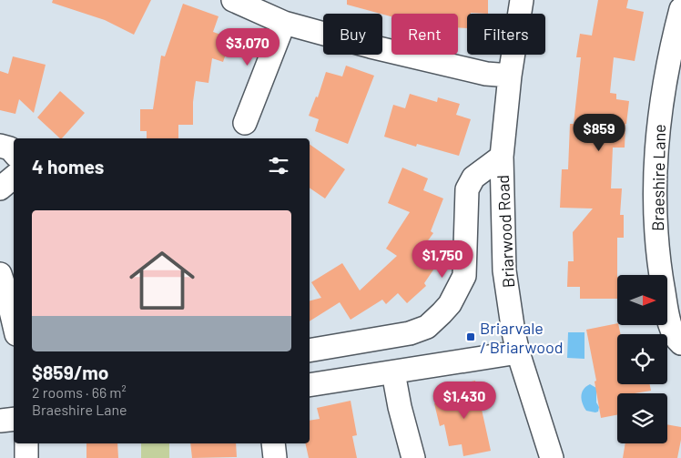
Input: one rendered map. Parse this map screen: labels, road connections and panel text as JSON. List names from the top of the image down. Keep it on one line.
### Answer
{"streets":{"street":["Braeshire Lane","Briarwood Road"]},"places":{"transit":["Briarvale / Briarwood"]},"north":"right","page":{"chip":["Buy","Rent","Filters"],"price":["$3,070","$859","$1,750","$1,430"],"heading":"4 homes","list":[{"name":"$859/mo","note":"2 rooms · 66 m² · Braeshire Lane"}]}}
